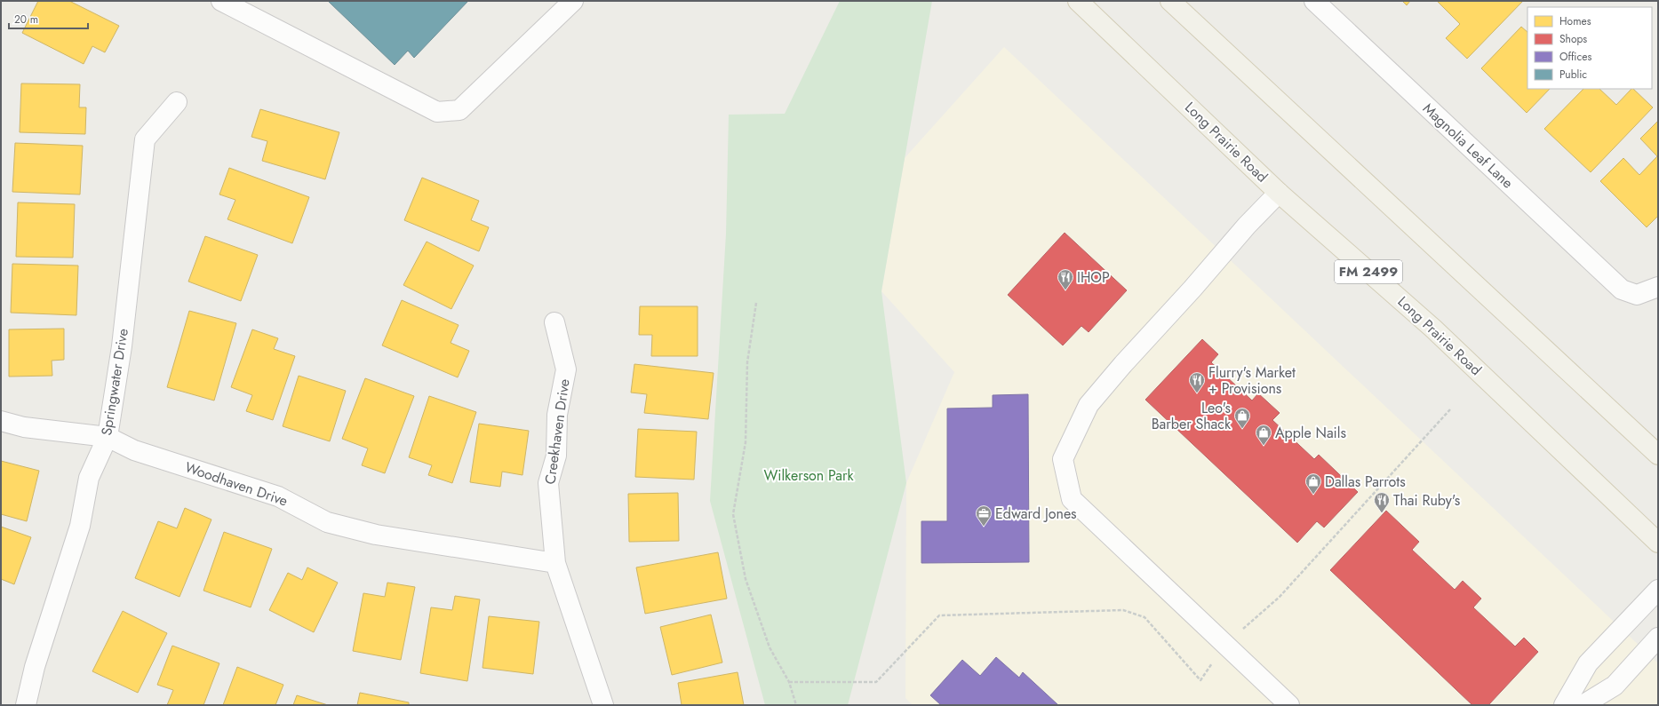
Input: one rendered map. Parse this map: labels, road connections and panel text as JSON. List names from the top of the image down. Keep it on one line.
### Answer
{"streets":{"main road":["Long Prairie Road","FM 2499"],"street":["Magnolia Leaf Lane","Springwater Drive","Creekhaven Drive","Woodhaven Drive"]},"crossings":[["Springwater Drive","Woodhaven Drive"],["Creekhaven Drive","Woodhaven Drive"]],"parks":["Wilkerson Park"],"places":{"restaurant":["IHOP","Flurry's Market + Provisions","Thai Ruby's"],"shop":["Leo's Barber Shack","Apple Nails","Dallas Parrots"],"office":["Edward Jones"]},"legend":["Homes","Shops","Offices","Public"],"scale_bar":"20 m"}
